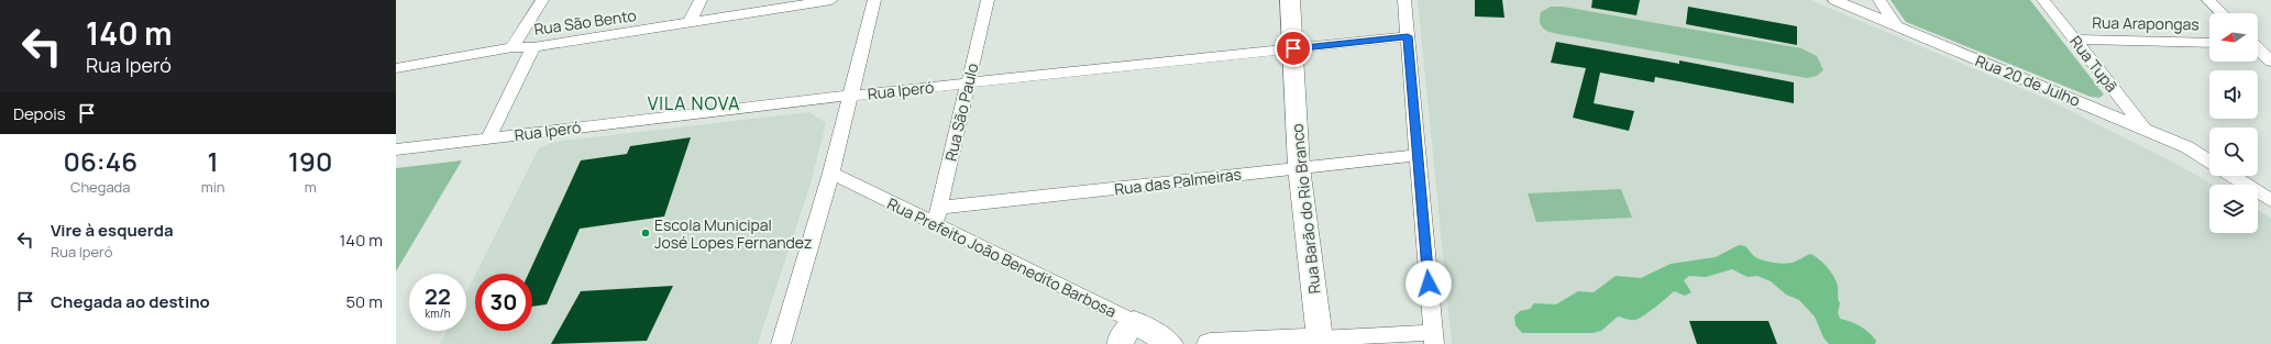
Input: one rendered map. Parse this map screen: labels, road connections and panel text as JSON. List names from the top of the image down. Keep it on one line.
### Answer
{"streets":{"street":["Rua São Bento","Rua Arapongas","Rua Tupã","Rua 20 de Julho","Rua Iperó","Rua São Paulo","Rua das Palmeiras","Rua Barão do Rio Branco","Rua Prefeito João Benedito Barbosa"]},"crossings":[["Rua Arapongas","Rua Tupã"],["Rua Tupã","Rua 20 de Julho"],["Rua Iperó","Rua São Paulo"],["Rua Iperó","Rua Barão do Rio Branco"],["Rua São Paulo","Rua das Palmeiras"],["Rua São Paulo","Rua Prefeito João Benedito Barbosa"],["Rua das Palmeiras","Rua Barão do Rio Branco"],["Rua das Palmeiras","Rua Prefeito João Benedito Barbosa"]],"districts":["VILA NOVA"],"places":["Escola Municipal José Lopes Fernandez"],"north":"left","page":{"turn":["140 m","Rua Iperó"],"then":"Depois","eta":["06:46","Chegada","1","min","190","m"],"list":[{"name":"Vire à esquerda","note":"Rua Iperó","value":"140 m"},{"name":"Chegada ao destino","value":"50 m"}],"speed":"22 km/h","limit":"30"}}
